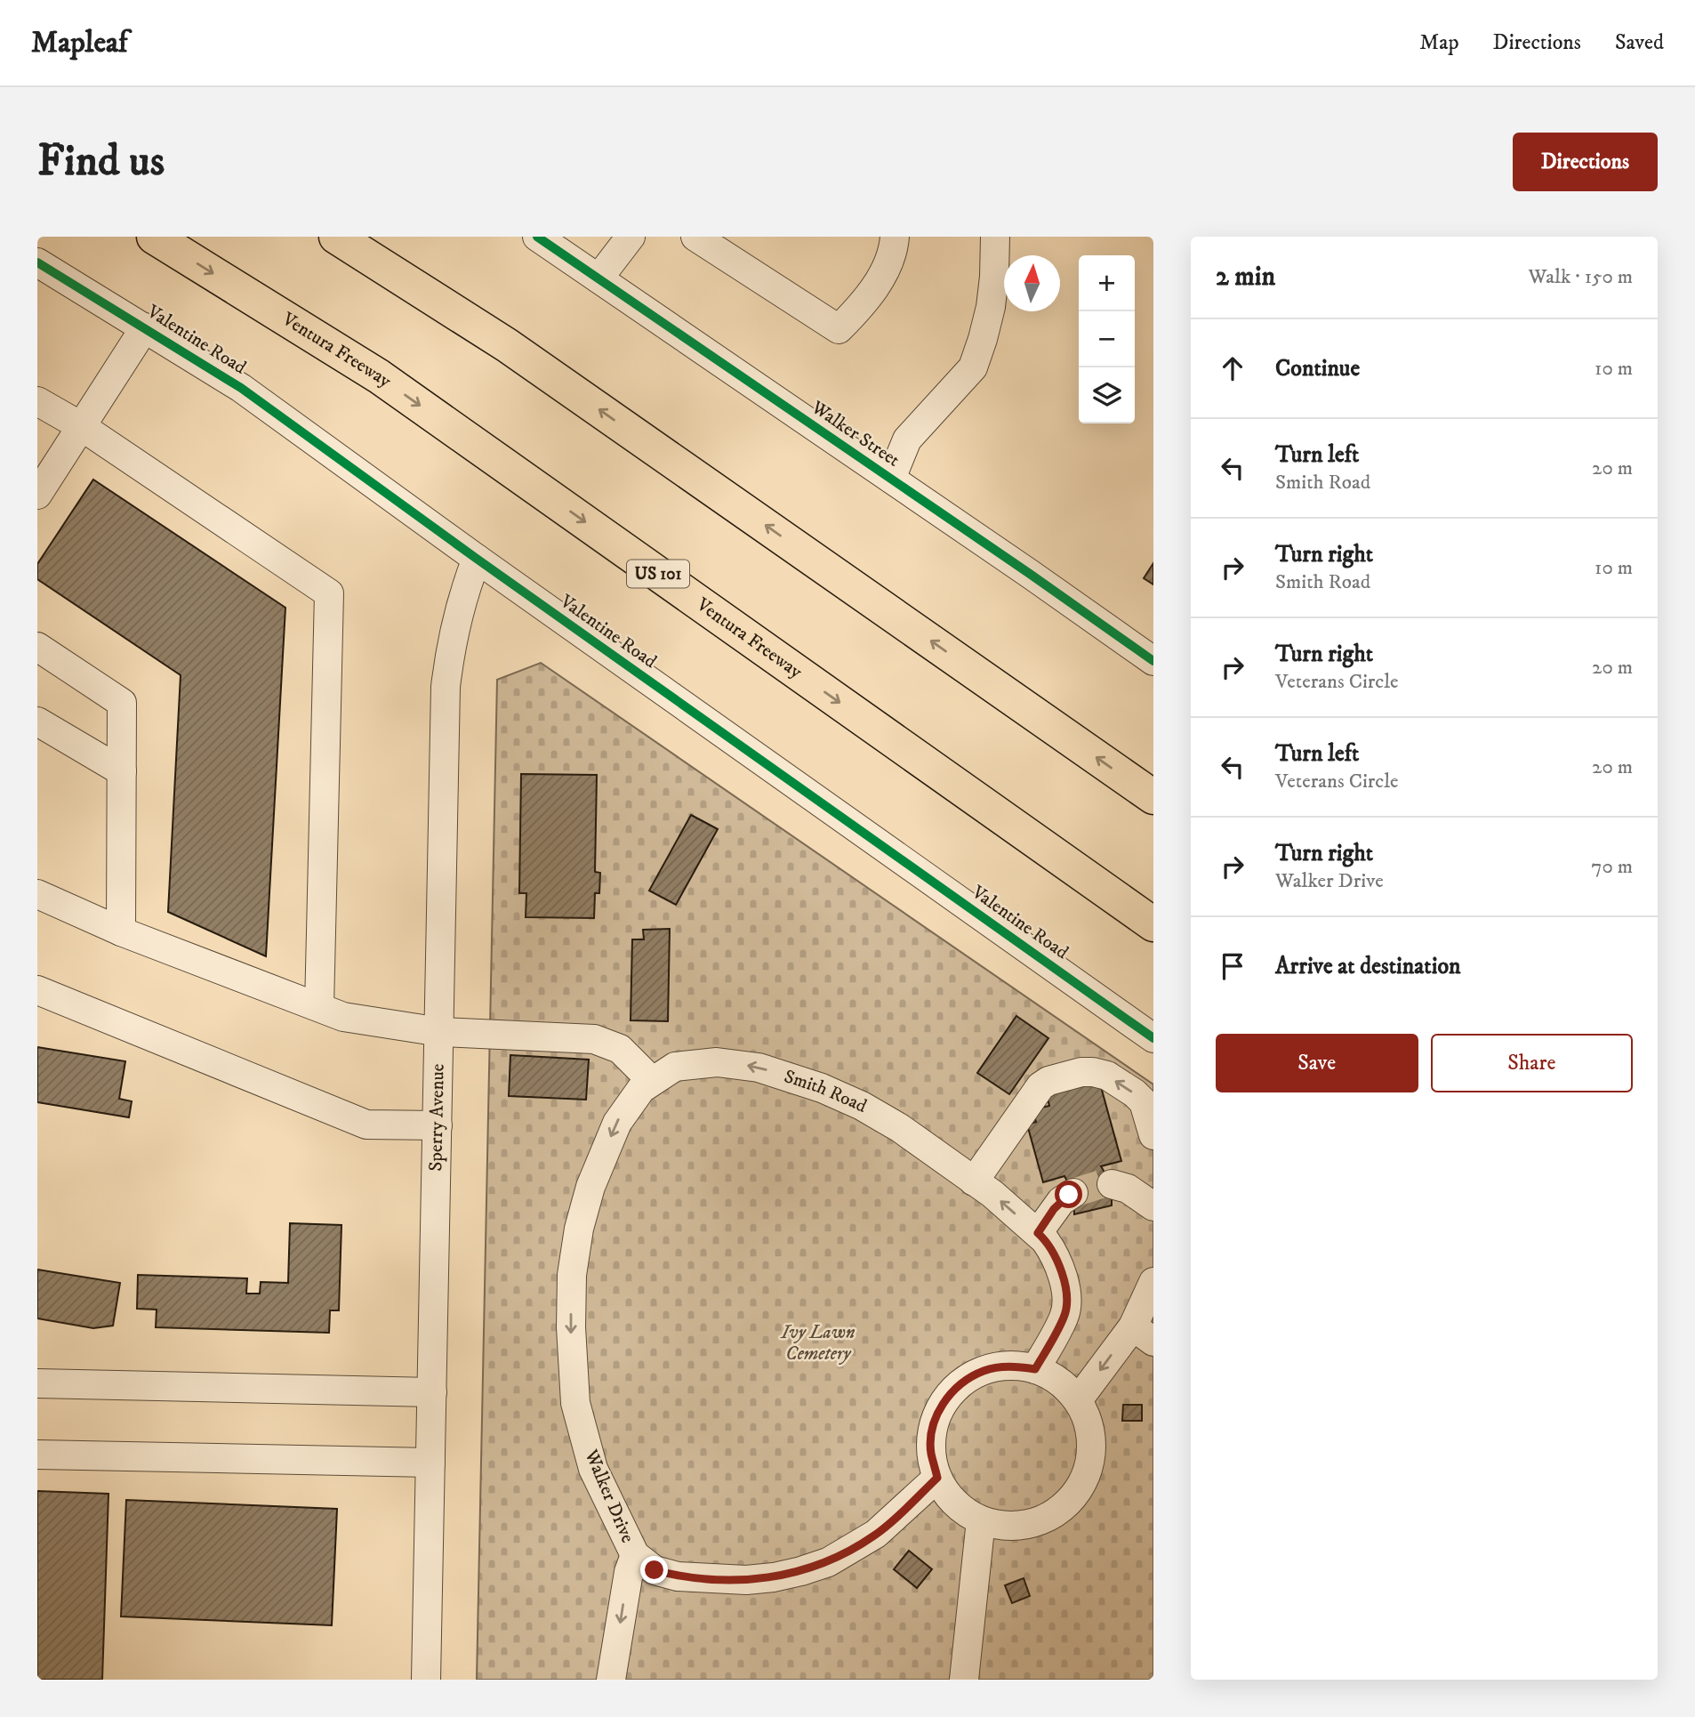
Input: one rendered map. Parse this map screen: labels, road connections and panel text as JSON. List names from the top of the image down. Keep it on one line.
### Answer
{"streets":{"highway":["Ventura Freeway","US 101"],"street":["Valentine Road","Walker Street","Smith Road","Sperry Avenue","Walker Drive"]},"crossings":[["Valentine Road","Sperry Avenue"],["Smith Road","Walker Drive"]],"one_way":["Smith Road","Walker Drive"],"parks":["Ivy Lawn Cemetery"],"north":"top","page":{"header":"Mapleaf","nav":["Map","Directions","Saved"],"buttons":["Directions",["Save","Share"]],"title":"Find us","heading":["2 min","Walk · 150 m"],"map_buttons":["+","−"],"list":[["Continue","10 m"],["Turn left","Smith Road","20 m"],["Turn right","Smith Road","10 m"],["Turn right","Veterans Circle","20 m"],["Turn left","Veterans Circle","20 m"],["Turn right","Walker Drive","70 m"],"Arrive at destination"]}}
